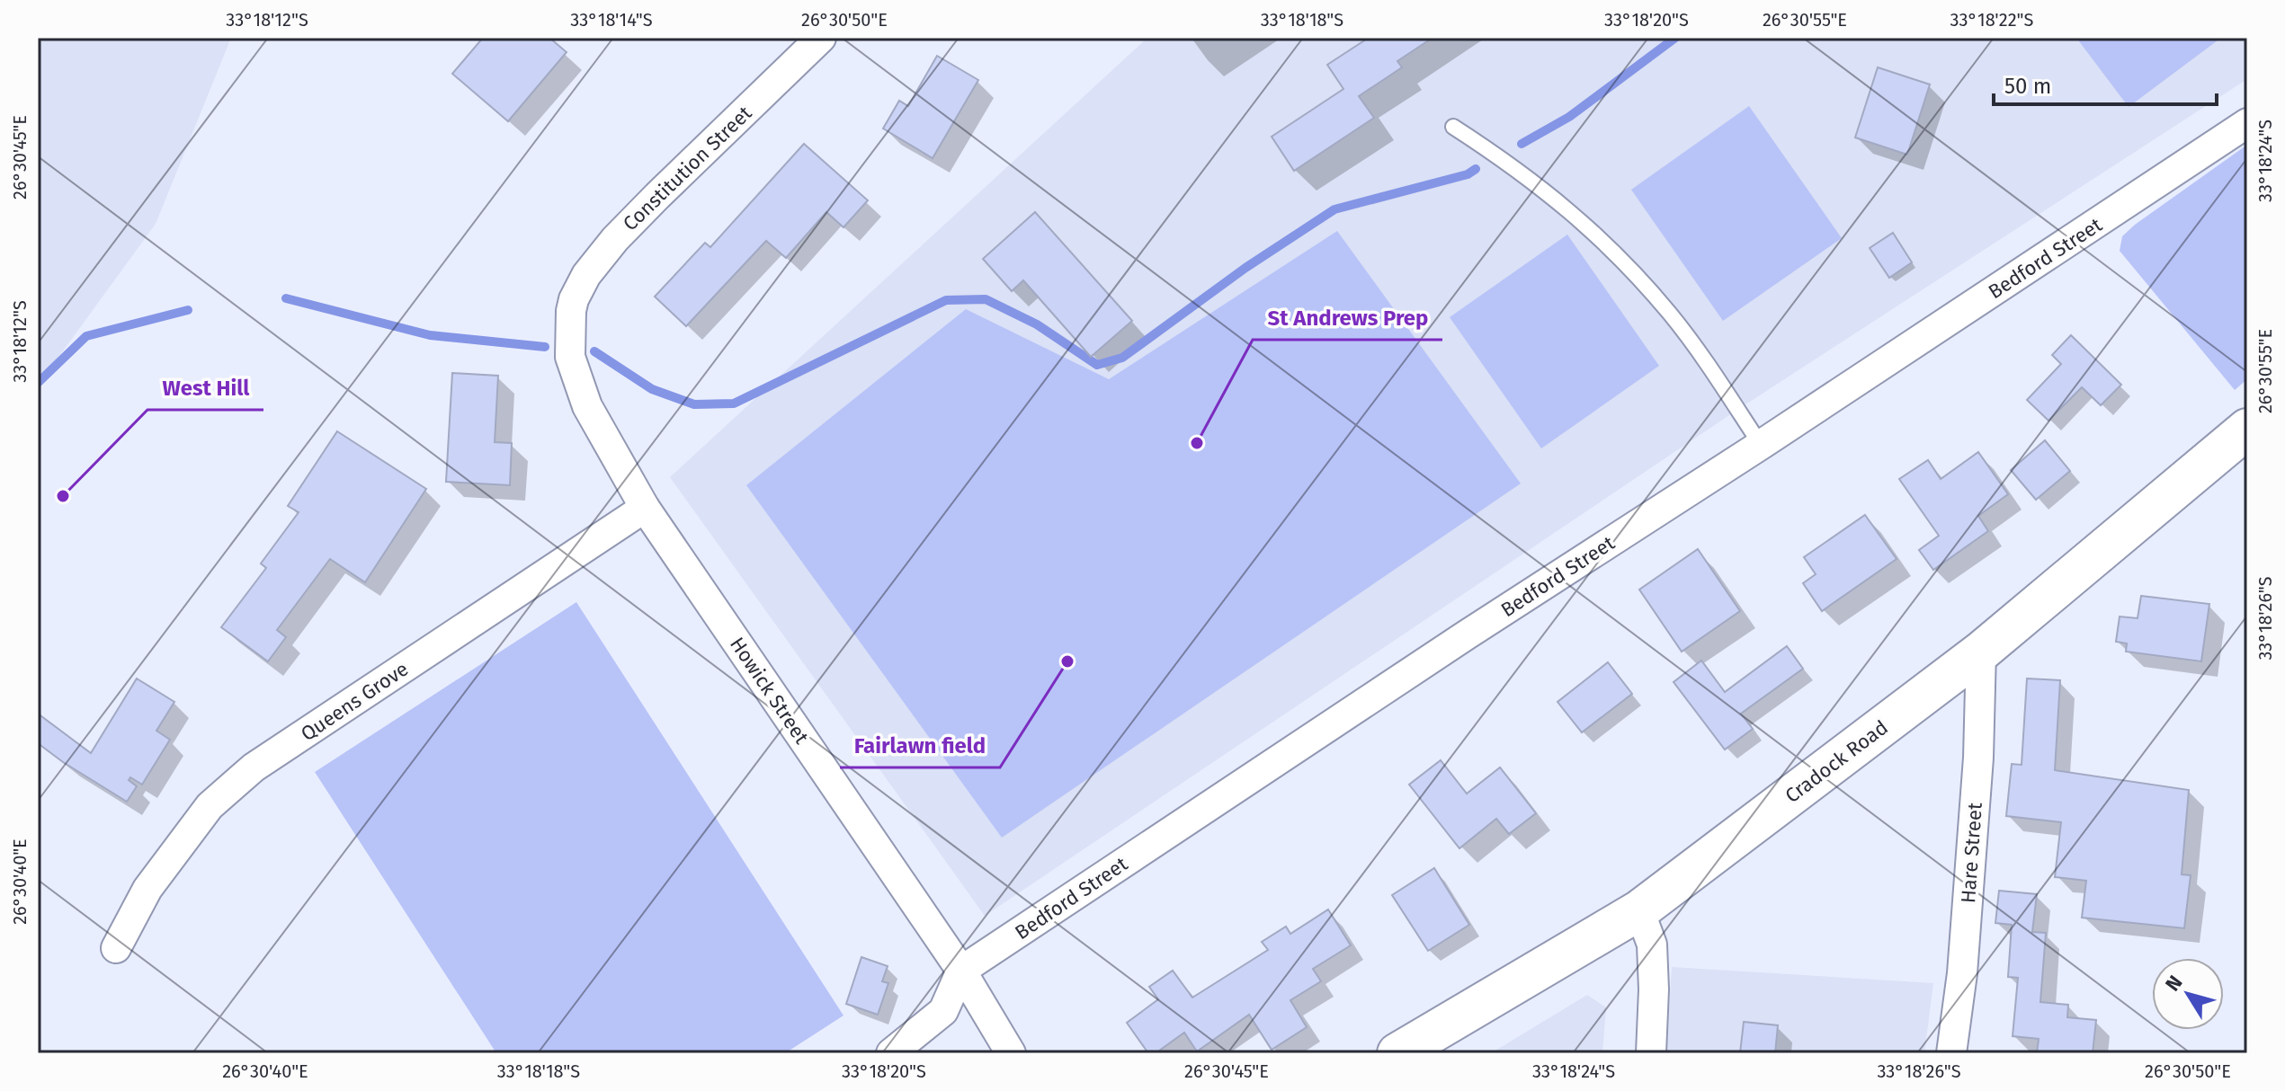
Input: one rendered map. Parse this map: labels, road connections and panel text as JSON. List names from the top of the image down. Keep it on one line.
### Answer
{"streets":{"main road":["Cradock Road"],"street":["Constitution Street","Bedford Street","Howick Street","Queens Grove","Hare Street"]},"crossings":[["Constitution Street","Howick Street"],["Bedford Street","Howick Street"],["Howick Street","Queens Grove"],["Cradock Road","Hare Street"]],"places":["St Andrews Prep","West Hill","Fairlawn field"],"scale_bar":"50 m","north":"top left","coordinates":["33°18'12\"S","33°18'14\"S","26°30'50\"E","33°18'18\"S","33°18'20\"S","26°30'55\"E","33°18'22\"S","26°30'45\"E","33°18'24\"S","33°18'26\"S","26°30'40\"E"]}
